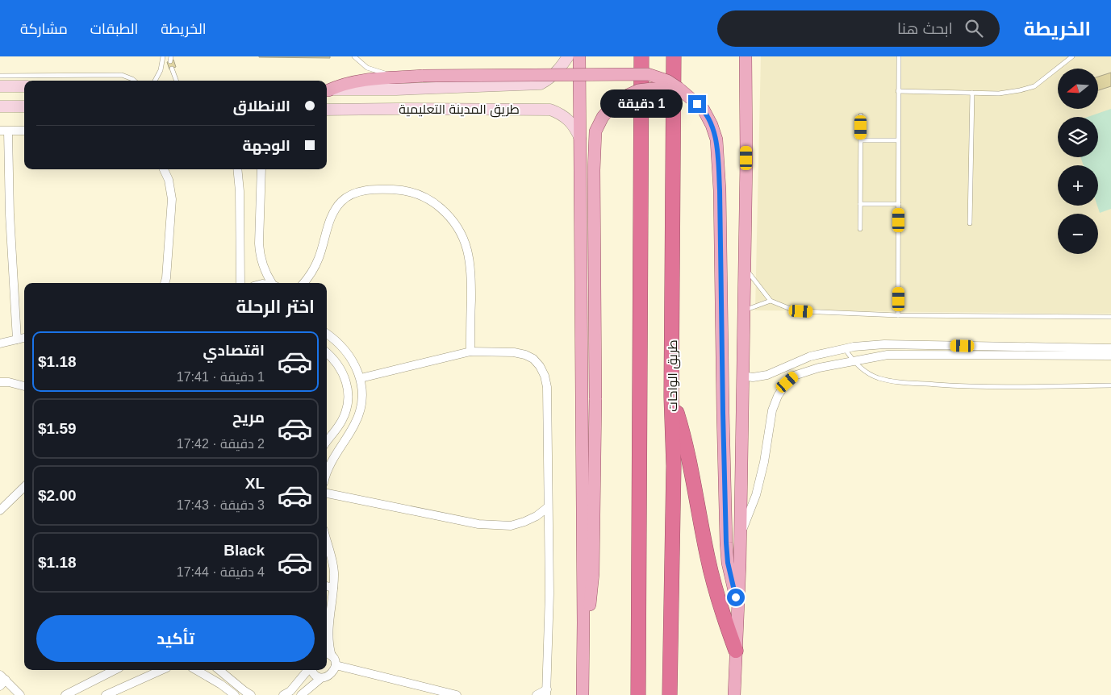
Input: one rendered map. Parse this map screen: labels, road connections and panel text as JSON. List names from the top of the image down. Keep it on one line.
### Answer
{"streets":{"highway":["طريق الواحات"],"street":["طريق المدينة التعليمية"]},"north":"left","page":{"header":"الخريطة","search":"ابحث هنا","nav":["الخريطة","الطبقات","مشاركة"],"map_buttons":["+","−"],"banner":["الانطلاق","الوجهة"],"bubble":"1 دقيقة","heading":"اختر الرحلة","list":[{"name":"اقتصادي","note":"1 دقيقة · 17:41","value":"$1.18"},{"name":"مريح","note":"2 دقيقة · 17:42","value":"$1.59"},{"name":"XL","note":"3 دقيقة · 17:43","value":"$2.00"},{"name":"Black","note":"4 دقيقة · 17:44","value":"$1.18"}],"buttons":"تأكيد"}}
